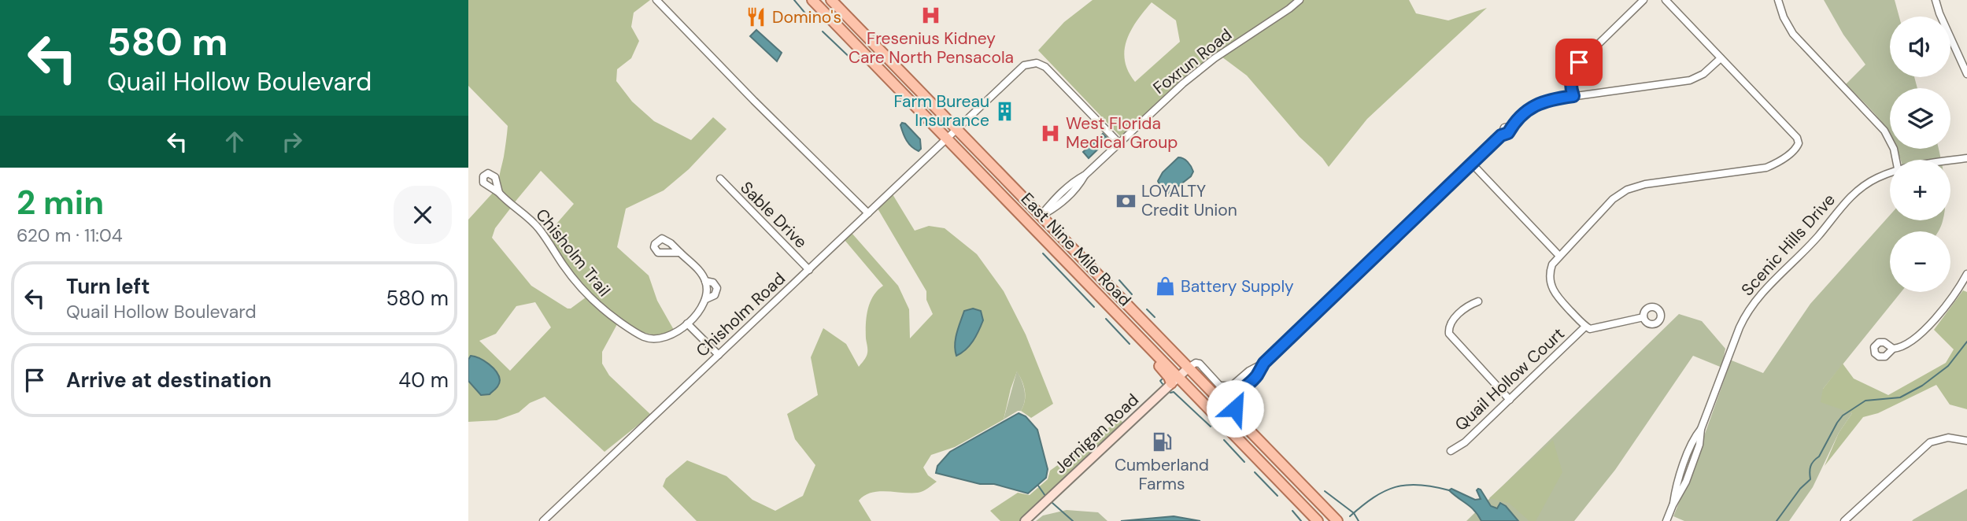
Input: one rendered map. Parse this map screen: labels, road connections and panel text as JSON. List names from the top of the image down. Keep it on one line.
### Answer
{"streets":{"main road":["East Nine Mile Road"],"street":["Foxrun Road","Sable Drive","Scenic Hills Drive","Chisholm Trail","Chisholm Road","Quail Hollow Court","Jernigan Road"]},"crossings":[["Foxrun Road","East Nine Mile Road"],["Foxrun Road","Chisholm Road"],["Sable Drive","Chisholm Road"],["East Nine Mile Road","Chisholm Road"],["East Nine Mile Road","Jernigan Road"]],"places":{"hospital":["Fresenius Kidney Care North Pensacola","West Florida Medical Group"],"restaurant":["Domino's"],"building":["Farm Bureau Insurance"],"bank":["LOYALTY Credit Union"],"shop":["Battery Supply"],"fuel station":["Cumberland Farms"]},"page":{"turn":["580 m","Quail Hollow Boulevard"],"map_buttons":["+","−"],"heading":["2 min","620 m · 11:04"],"list":[{"name":"Turn left","note":"Quail Hollow Boulevard","value":"580 m"},{"name":"Arrive at destination","value":"40 m"}]}}
